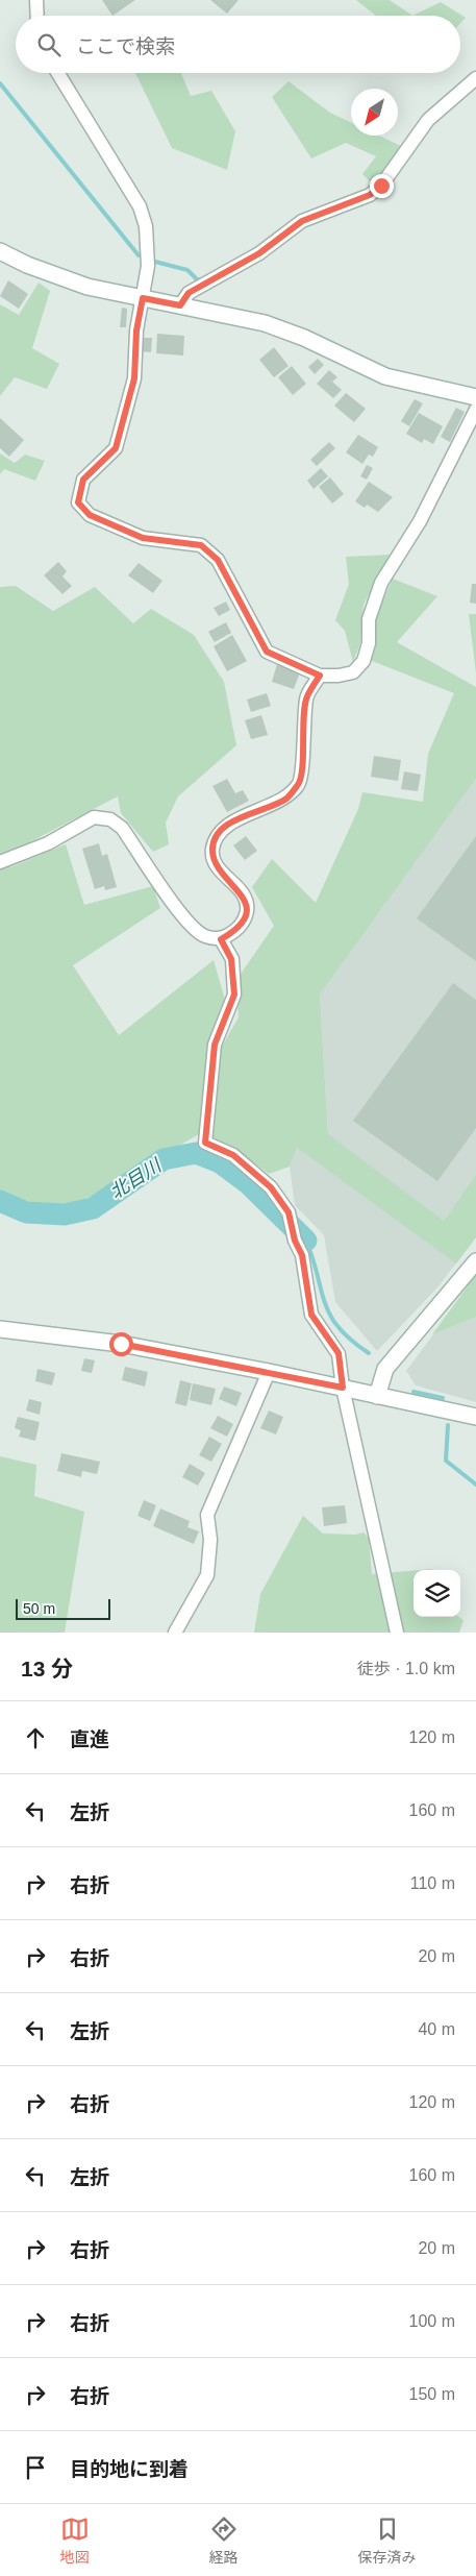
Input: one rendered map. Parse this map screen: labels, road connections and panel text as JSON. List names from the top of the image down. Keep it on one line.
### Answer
{"water":["北目川"],"scale_bar":"50 m","north":"bottom left","page":{"search":"ここで検索","scale":"50 m","heading":["13 分","徒歩 · 1.0 km"],"list":[["直進","120 m"],["左折","160 m"],["右折","110 m"],["右折","20 m"],["左折","40 m"],["右折","120 m"],["左折","160 m"],["右折","20 m"],["右折","100 m"],["右折","150 m"],"目的地に到着"],"nav":["地図","経路","保存済み"]}}
